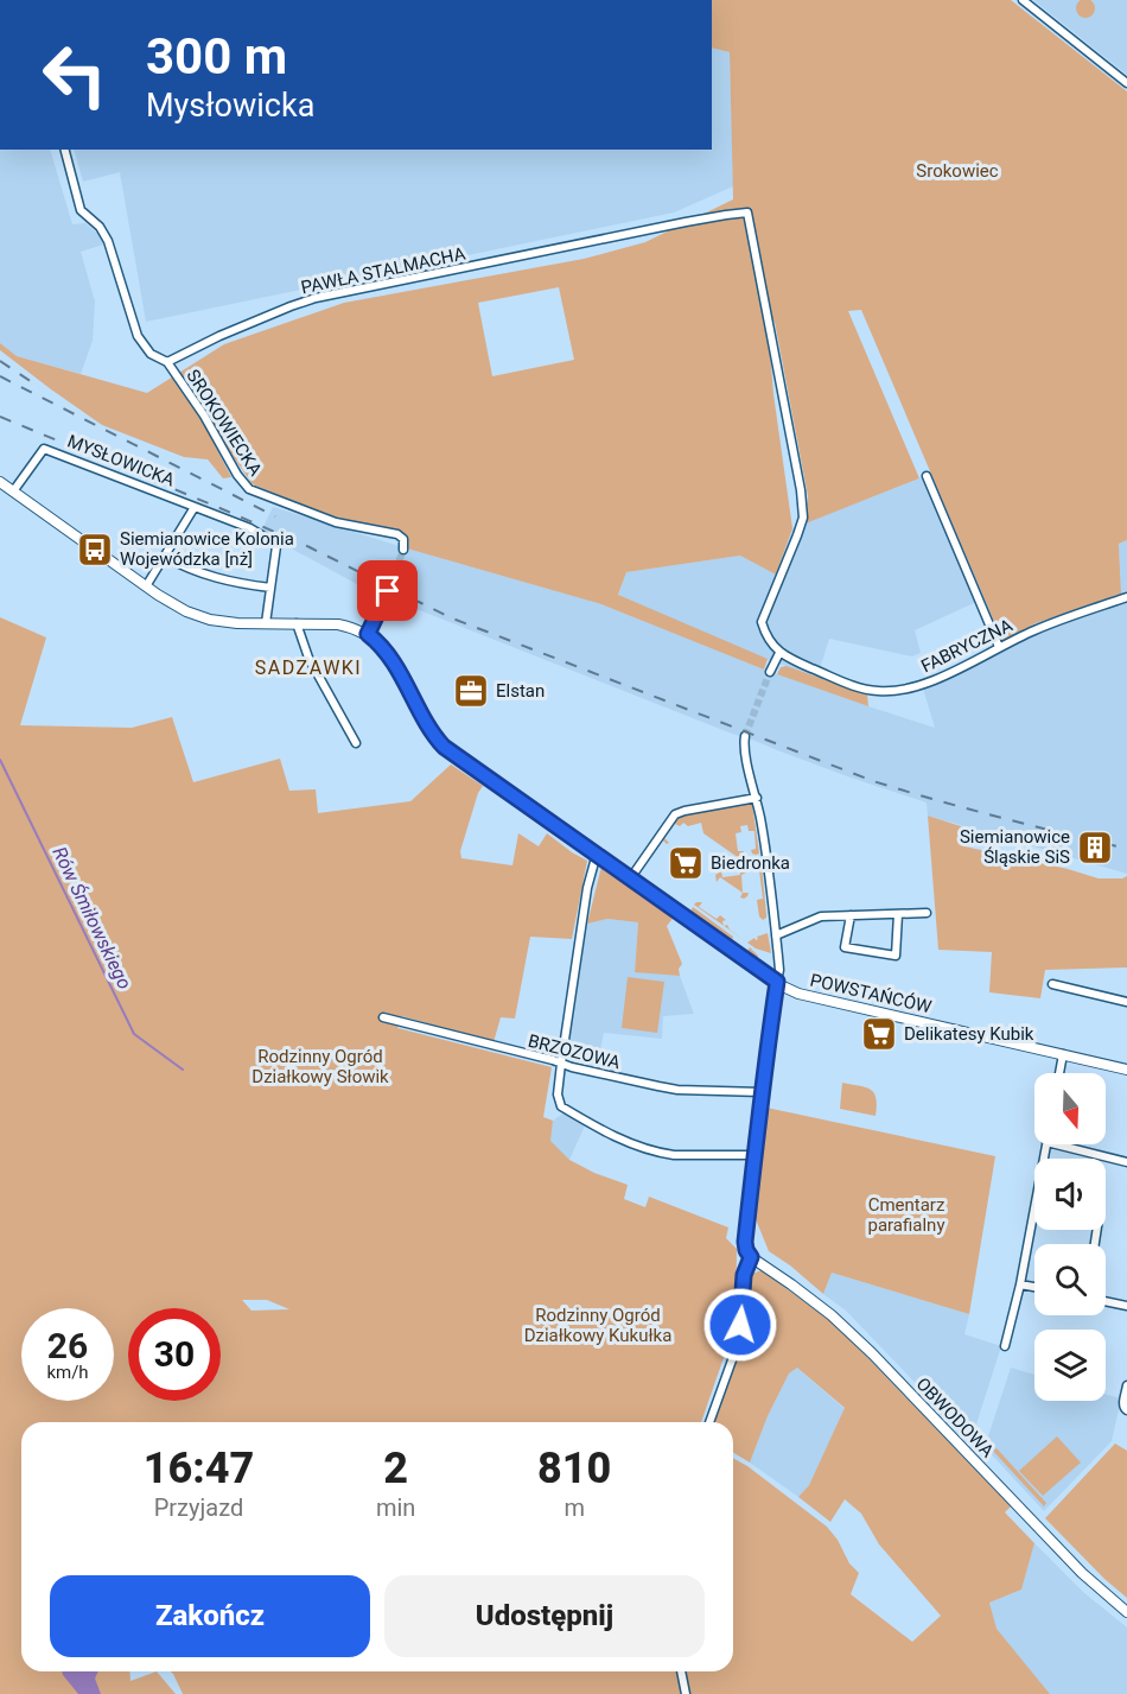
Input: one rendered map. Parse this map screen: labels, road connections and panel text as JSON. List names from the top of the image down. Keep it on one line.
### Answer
{"streets":{"street":["PAWŁA STALMACHA","SROKOWIECKA","MYSŁOWICKA","FABRYCZNA","POWSTAŃCÓW","BRZOZOWA","OBWODOWA"]},"crossings":[["PAWŁA STALMACHA","SROKOWIECKA"],["PAWŁA STALMACHA","FABRYCZNA"]],"districts":["SADZAWKI"],"water":["Rów Śmiłowskiego"],"parks":["Srokowiec","Rodzinny Ogród Działkowy Słowik","Cmentarz parafialny","Rodzinny Ogród Działkowy Kukułka"],"places":{"bus stop":["Siemianowice Kolonia Wojewódzka [nż]"],"office":["Elstan"],"building":["Siemianowice Śląskie SiS"],"supermarket":["Biedronka","Delikatesy Kubik"]},"north":"bottom","page":{"turn":["300 m","Mysłowicka"],"speed":"26 km/h","limit":"30","eta":["16:47","Przyjazd","2","min","810","m"],"buttons":["Zakończ","Udostępnij"]}}
